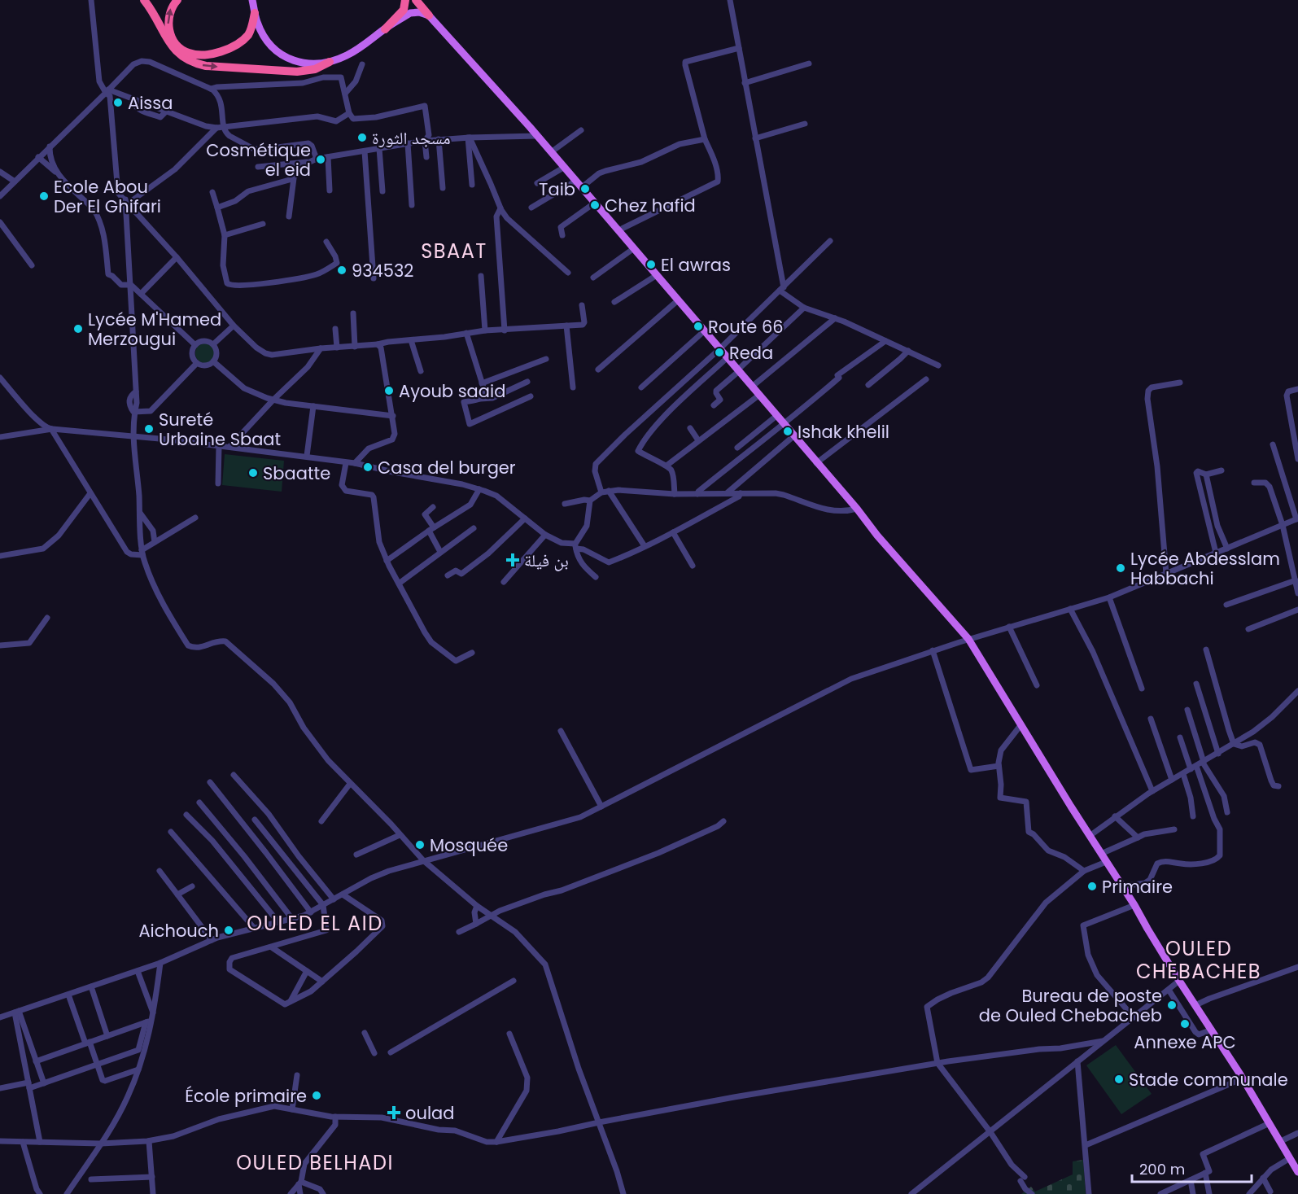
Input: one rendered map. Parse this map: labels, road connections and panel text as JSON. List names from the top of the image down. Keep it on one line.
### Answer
{"districts":["SBAAT","OULED EL AID","OULED CHEBACHEB","OULED BELHADI"],"places":{"other":["Aissa","مسجد الثورة","Cosmétique el eid","Taib","Ecole Abou Der El Ghifari","Chez hafid","El awras","934532","Route 66","Lycée M'Hamed Merzougui","Reda","Ayoub saaid","Sureté Urbaine Sbaat","Ishak khelil","Casa del burger","Sbaatte","Lycée Abdesslam Habbachi","Mosquée","Primaire","Aichouch","Bureau de poste de Ouled Chebacheb","Annexe APC","Stade communale","École primaire"],"health":["بن فيلة","oulad"]},"scale_bar":"200 m"}
